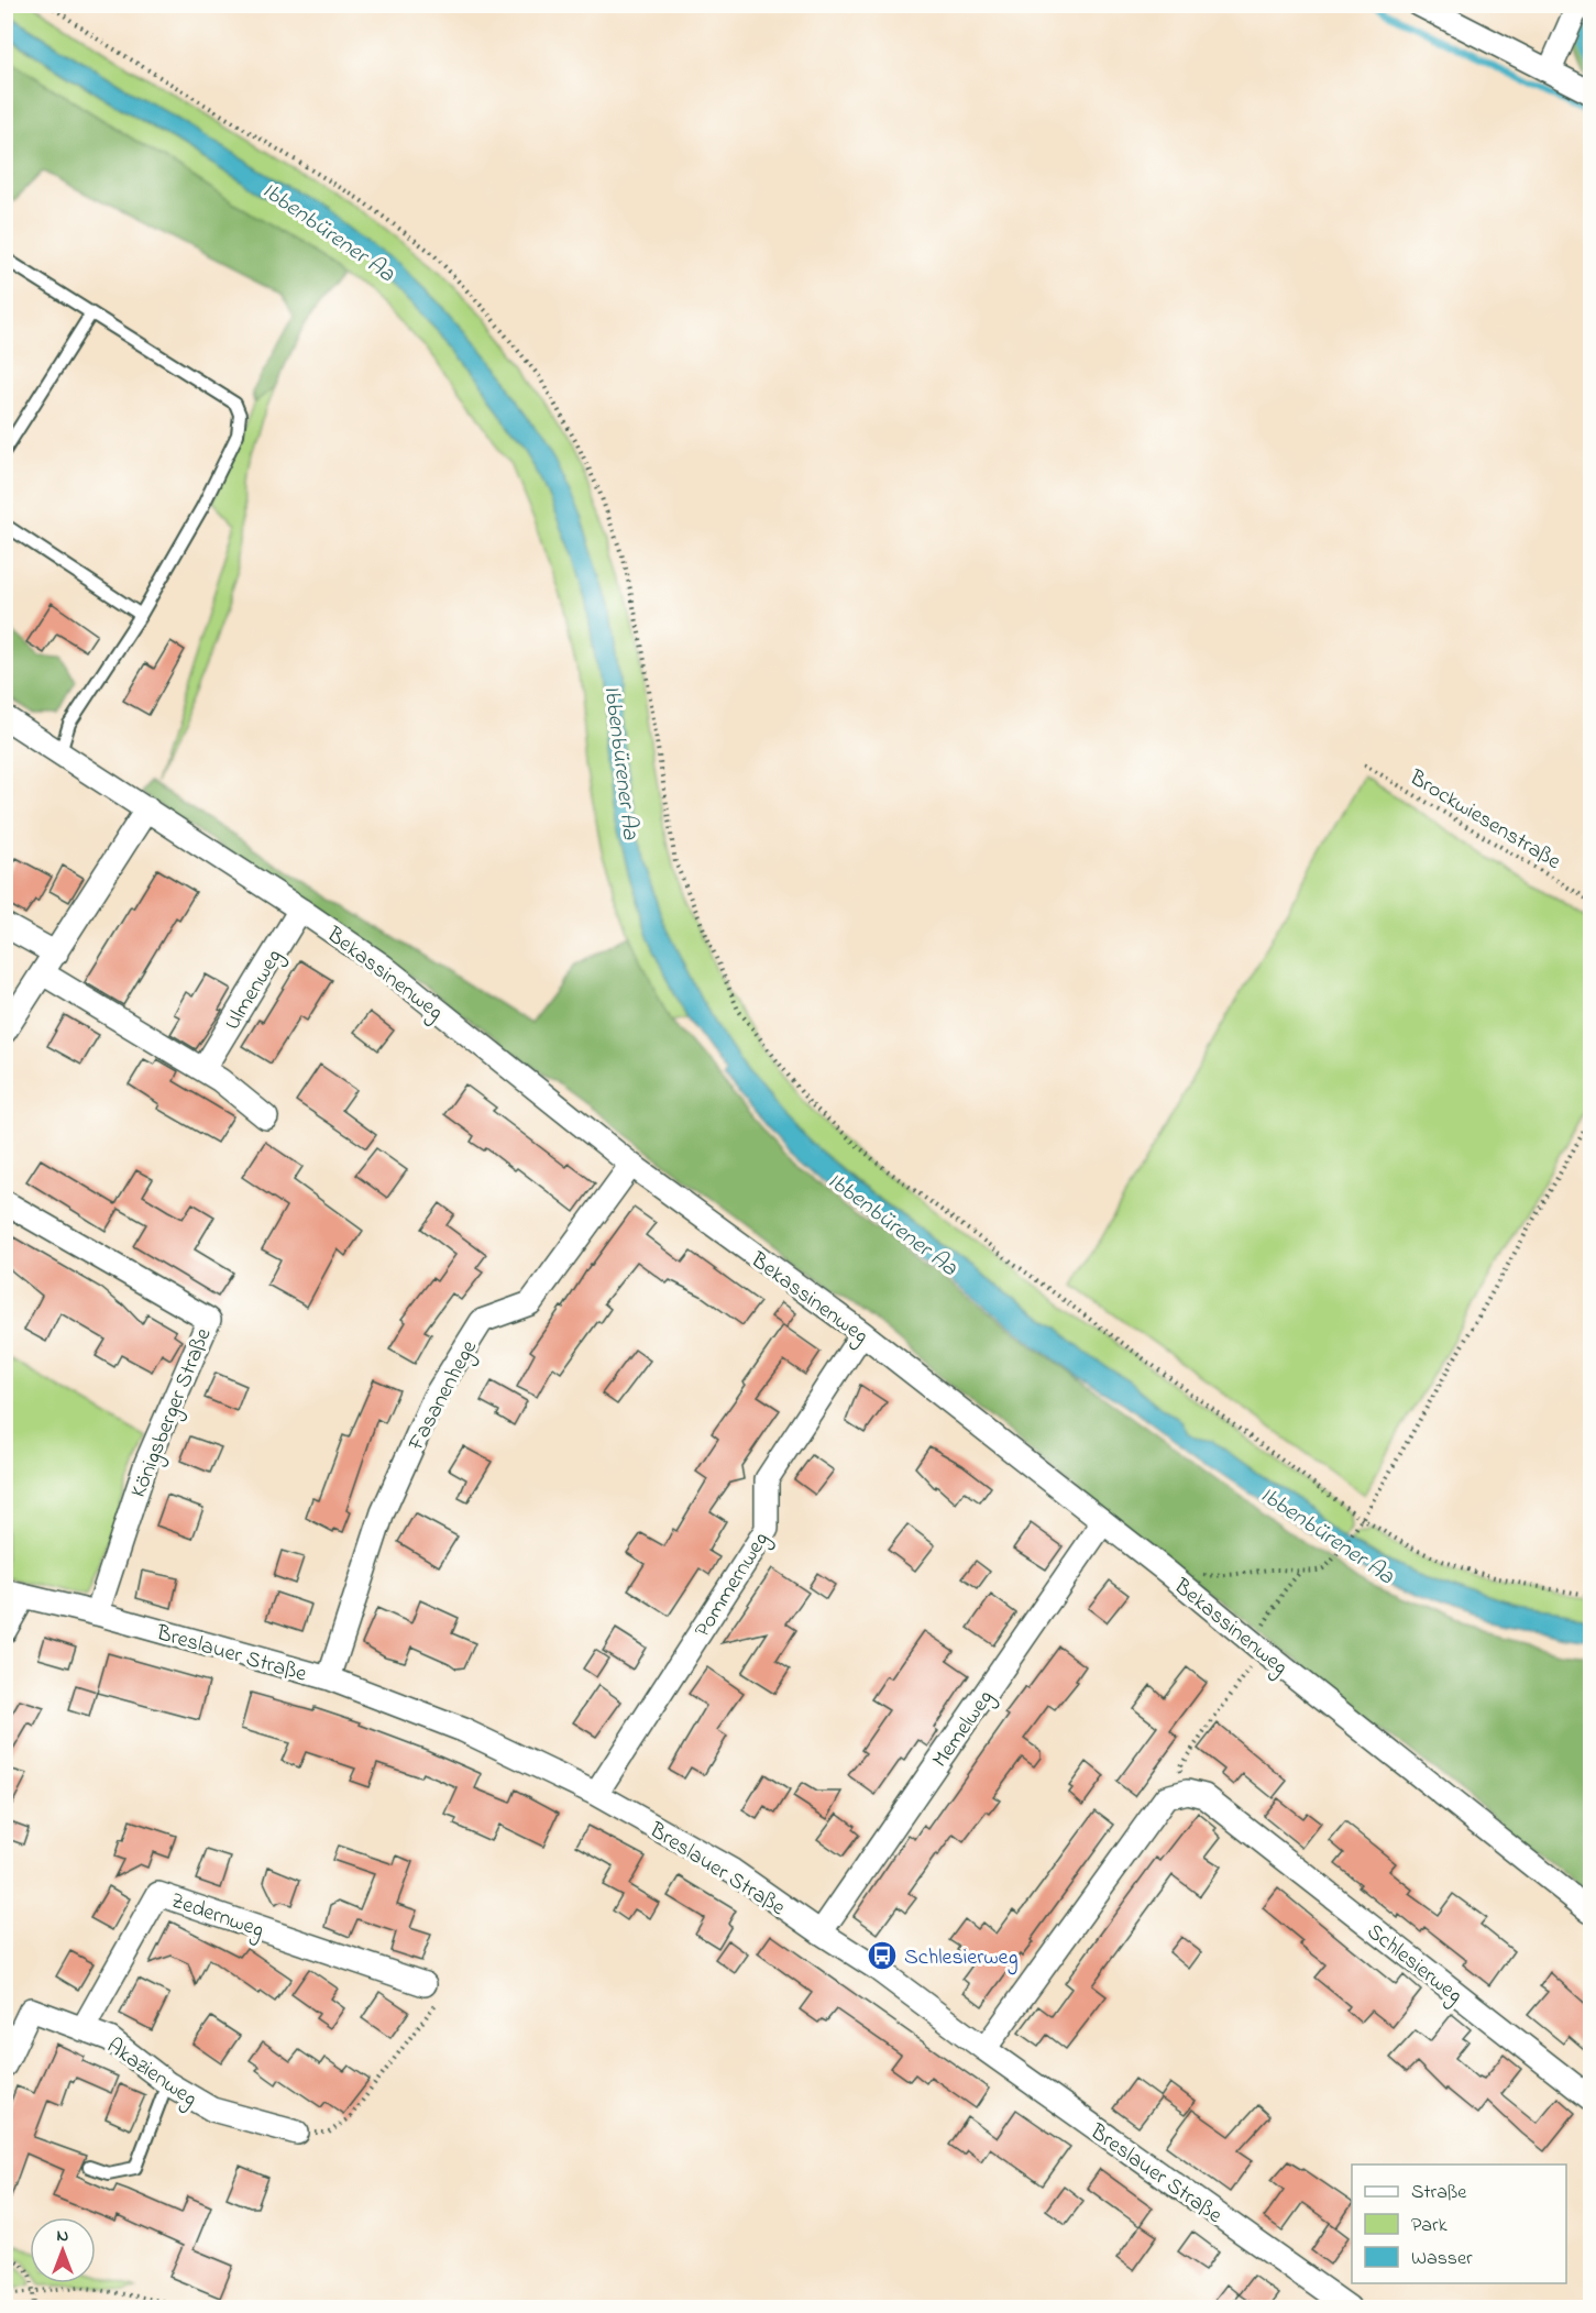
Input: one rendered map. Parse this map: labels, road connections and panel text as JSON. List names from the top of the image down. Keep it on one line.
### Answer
{"streets":{"street":["Bekassinenweg","Ulmenweg","Fasanenhege","Königsberger Straße","Pommernweg","Breslauer Straße","Memelweg","Zedernweg","Schlesierweg","Akazienweg"],"path":["Brockwiesenstraße"]},"crossings":[["Bekassinenweg","Ulmenweg"],["Bekassinenweg","Fasanenhege"],["Bekassinenweg","Pommernweg"],["Bekassinenweg","Memelweg"],["Fasanenhege","Breslauer Straße"],["Königsberger Straße","Breslauer Straße"],["Pommernweg","Breslauer Straße"],["Breslauer Straße","Memelweg"],["Zedernweg","Akazienweg"]],"water":["Ibbenbürener Aa"],"places":{"bus stop":["Schlesierweg"]},"legend":["Straße","Park","Wasser"],"north":"top"}
